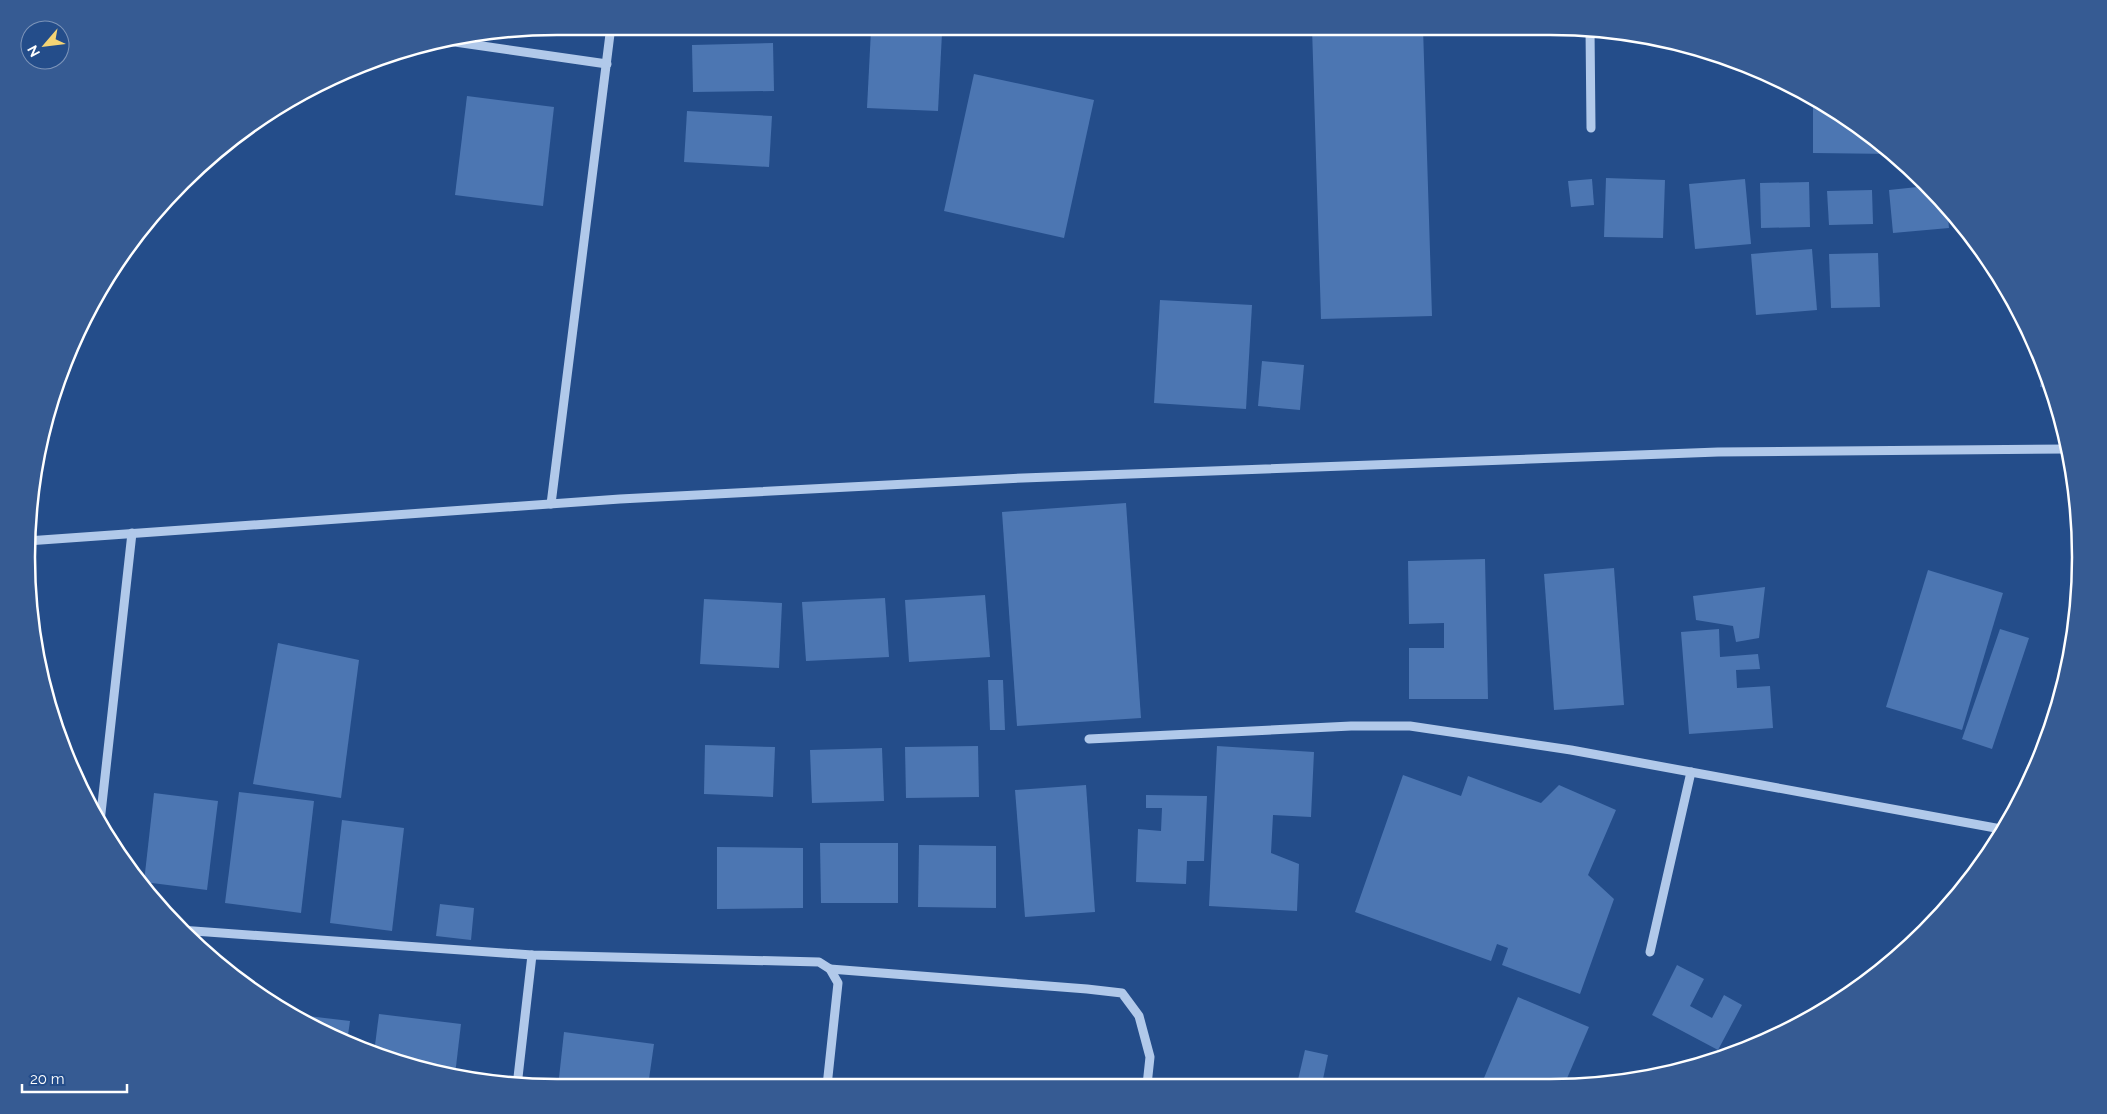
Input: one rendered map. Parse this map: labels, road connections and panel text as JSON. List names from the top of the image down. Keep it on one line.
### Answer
{"scale_bar":"20 m","north":"bottom left"}
